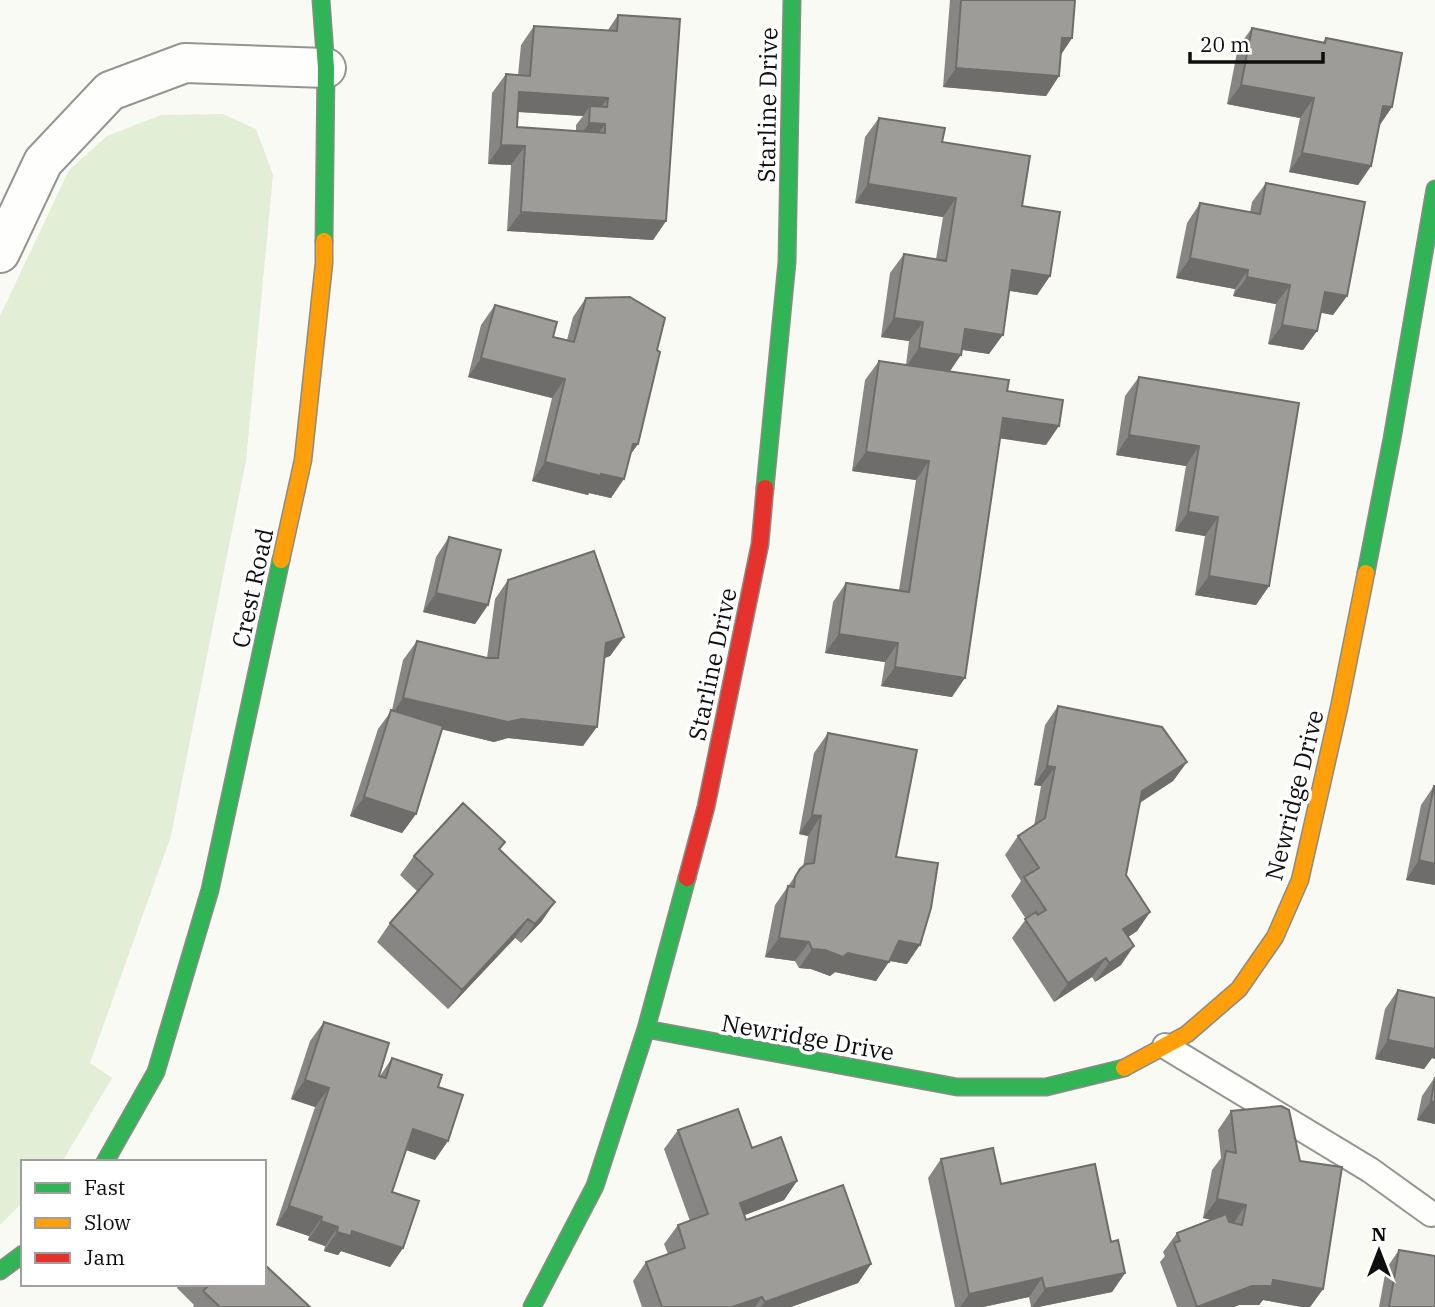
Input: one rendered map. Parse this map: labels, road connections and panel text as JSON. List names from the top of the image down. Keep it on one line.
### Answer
{"streets":{"street":["Starline Drive","Crest Road","Newridge Drive"]},"crossings":[["Starline Drive","Newridge Drive"]],"legend":["Fast","Slow","Jam"],"scale_bar":"20 m","north":"top"}
